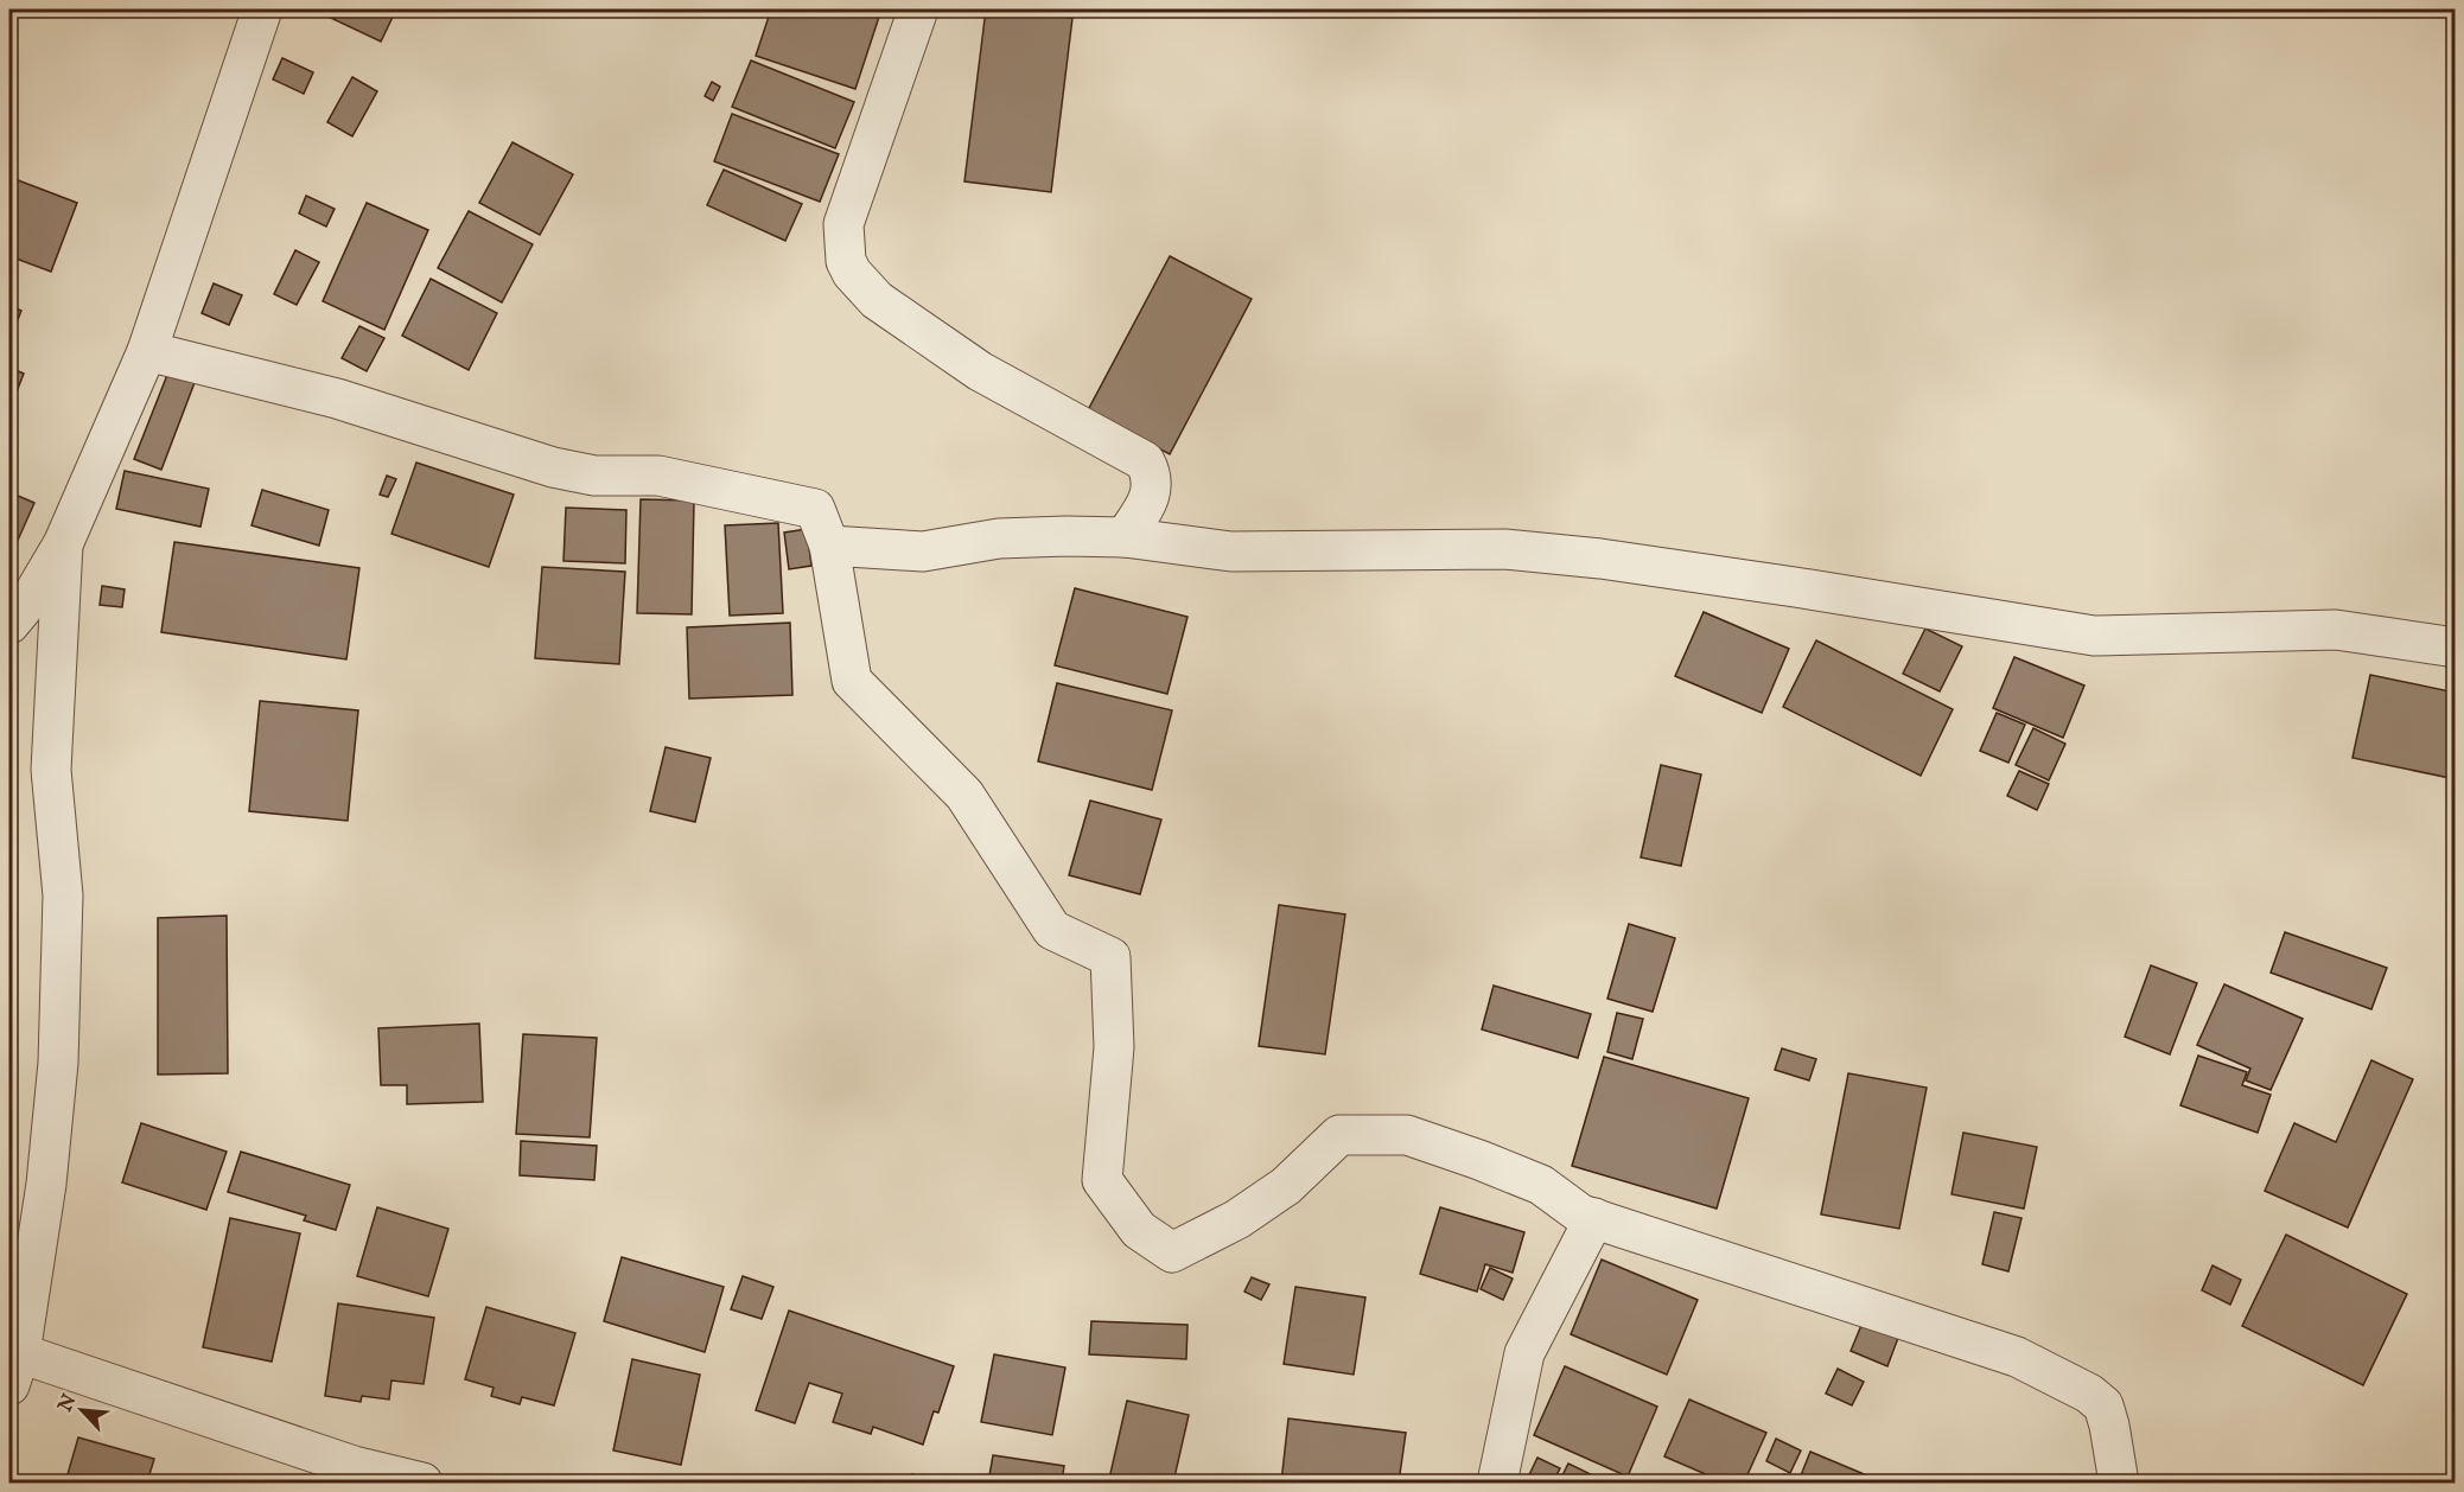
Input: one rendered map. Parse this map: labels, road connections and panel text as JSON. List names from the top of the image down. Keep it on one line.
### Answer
{"north":"top left"}
